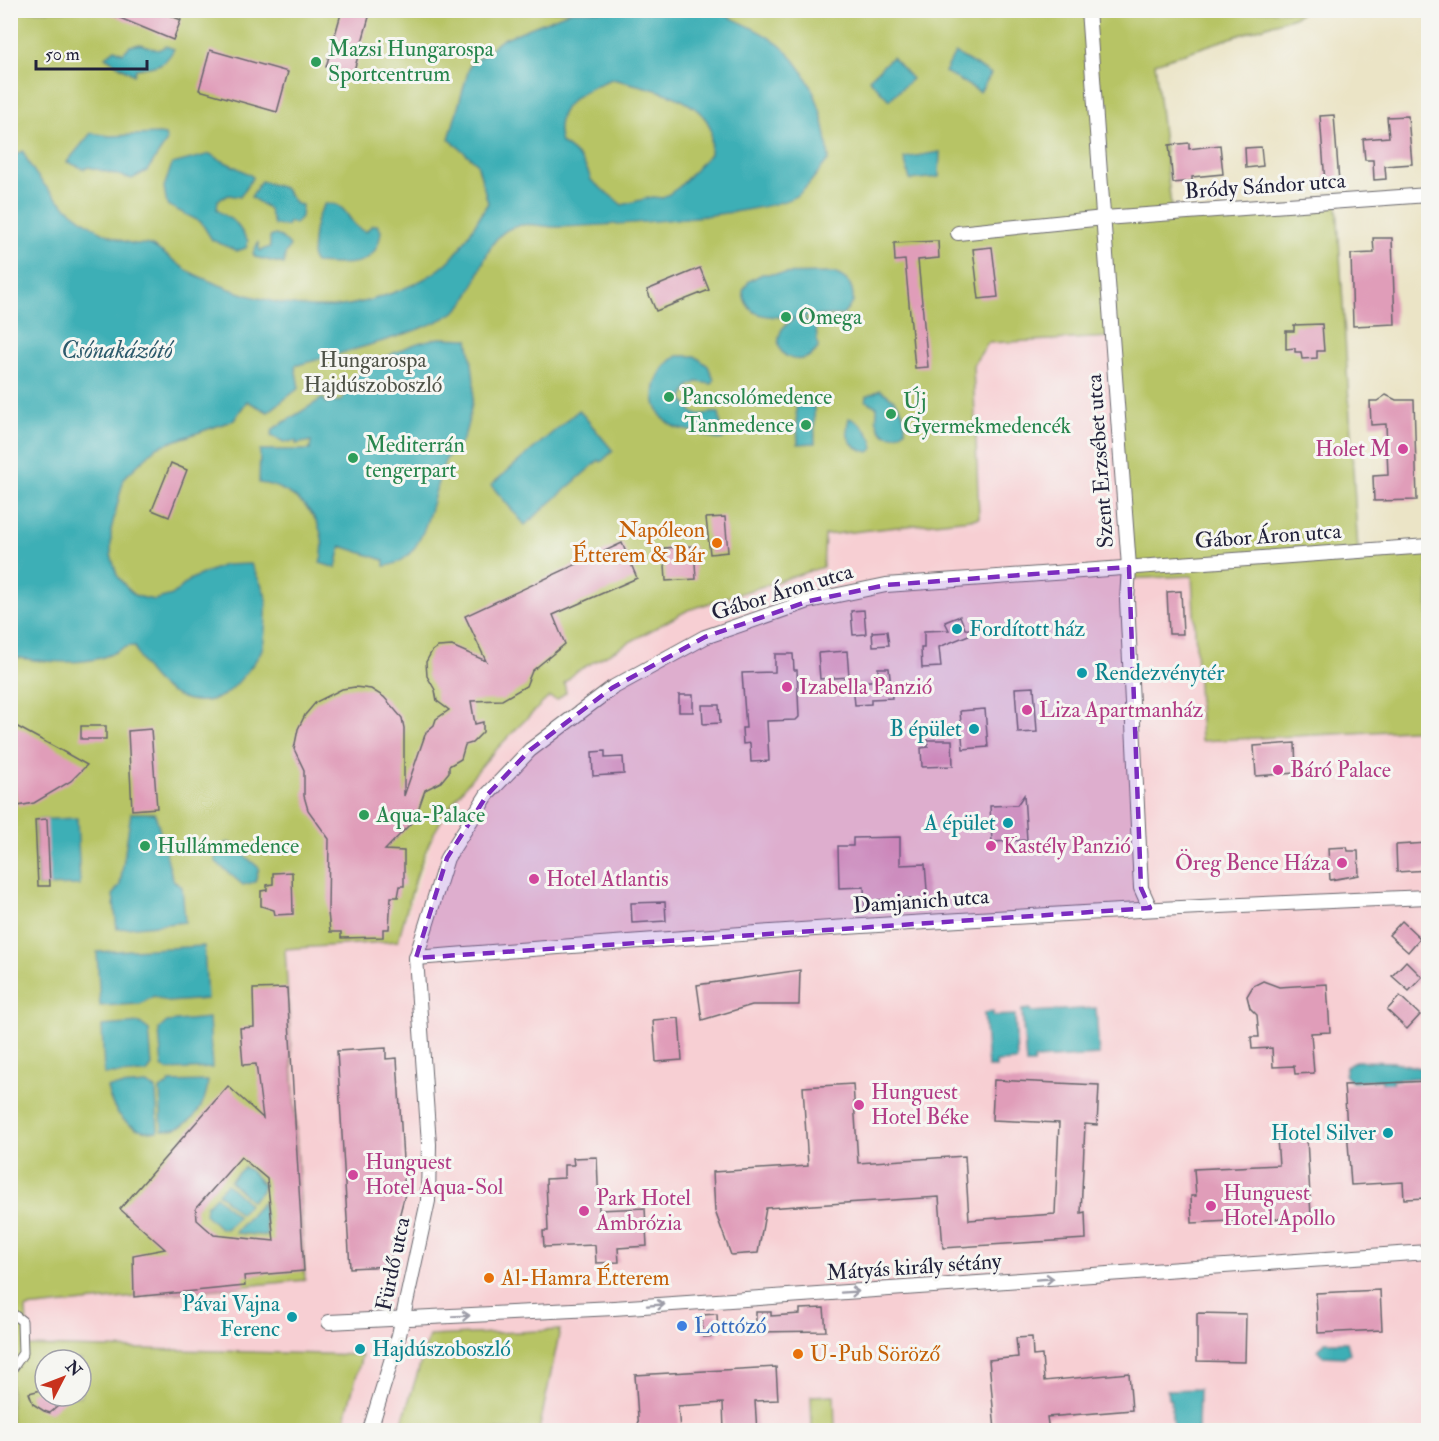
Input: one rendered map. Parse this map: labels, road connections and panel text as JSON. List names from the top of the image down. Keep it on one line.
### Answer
{"streets":{"street":["Bródy Sándor utca","Szent Erzsébet utca","Gábor Áron utca","Damjanich utca","Fürdő utca","Mátyás király sétány"]},"crossings":[["Bródy Sándor utca","Szent Erzsébet utca"],["Szent Erzsébet utca","Gábor Áron utca"],["Szent Erzsébet utca","Damjanich utca"],["Gábor Áron utca","Damjanich utca"],["Gábor Áron utca","Fürdő utca"],["Damjanich utca","Fürdő utca"],["Fürdő utca","Mátyás király sétány"]],"one_way":["Mátyás király sétány"],"water":["Csónakázótó"],"parks":["Hungarospa Hajdúszoboszló"],"places":["Mazsi Hungarospa Sportcentrum","Omega","Pancsolómedence","Új Gyermekmedencék","Tanmedence","Holet M","Mediterrán tengerpart","Napóleon Étterem & Bár","Fordított ház","Rendezvénytér","Izabella Panzió","Liza Apartmanház","B épület","Báró Palace","Aqua-Palace","A épület","Hullámmedence","Kastély Panzió","Öreg Bence Háza","Hotel Atlantis","Hunguest Hotel Béke","Hotel Silver","Hunguest Hotel Aqua-Sol","Hunguest Hotel Apollo","Park Hotel Ambrózia","Al-Hamra Étterem","Pávai Vajna Ferenc","Lottózó","Hajdúszoboszló","U-Pub Söröző"],"scale_bar":"50 m","north":"top right"}
